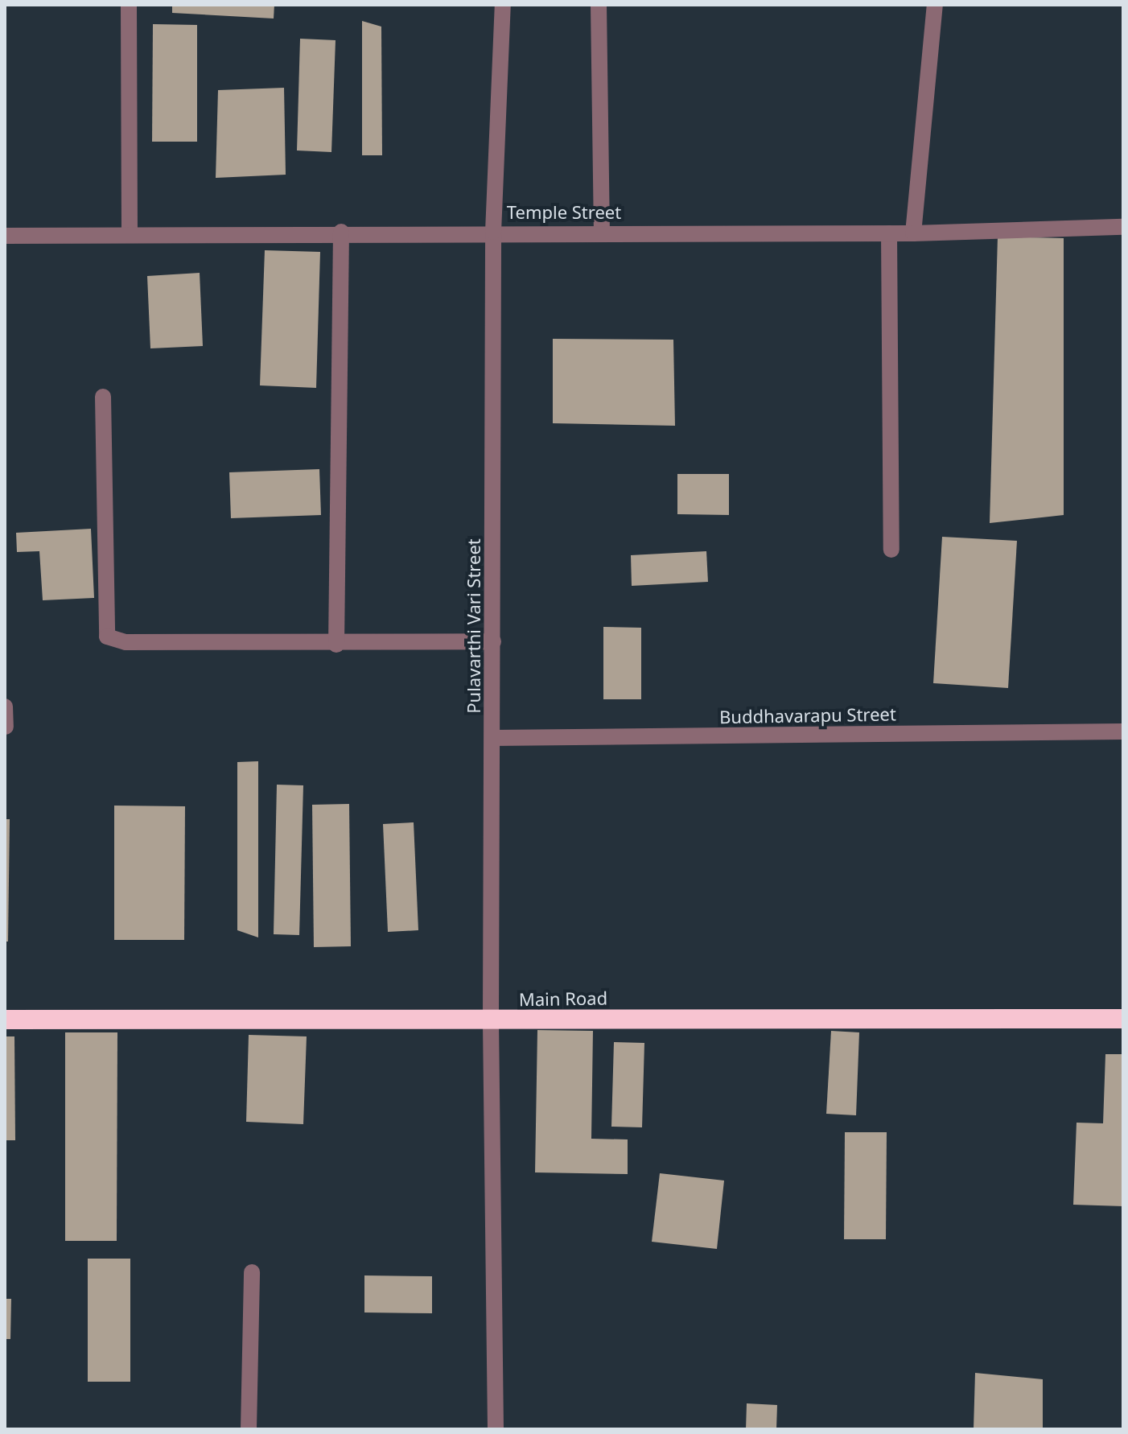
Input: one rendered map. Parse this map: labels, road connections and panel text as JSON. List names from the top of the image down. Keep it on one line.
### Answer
{"streets":{"highway":["Main Road"],"street":["Temple Street","Pulavarthi Vari Street","Buddhavarapu Street"]},"crossings":[["Temple Street","Pulavarthi Vari Street"],["Pulavarthi Vari Street","Buddhavarapu Street"],["Pulavarthi Vari Street","Main Road"]]}
